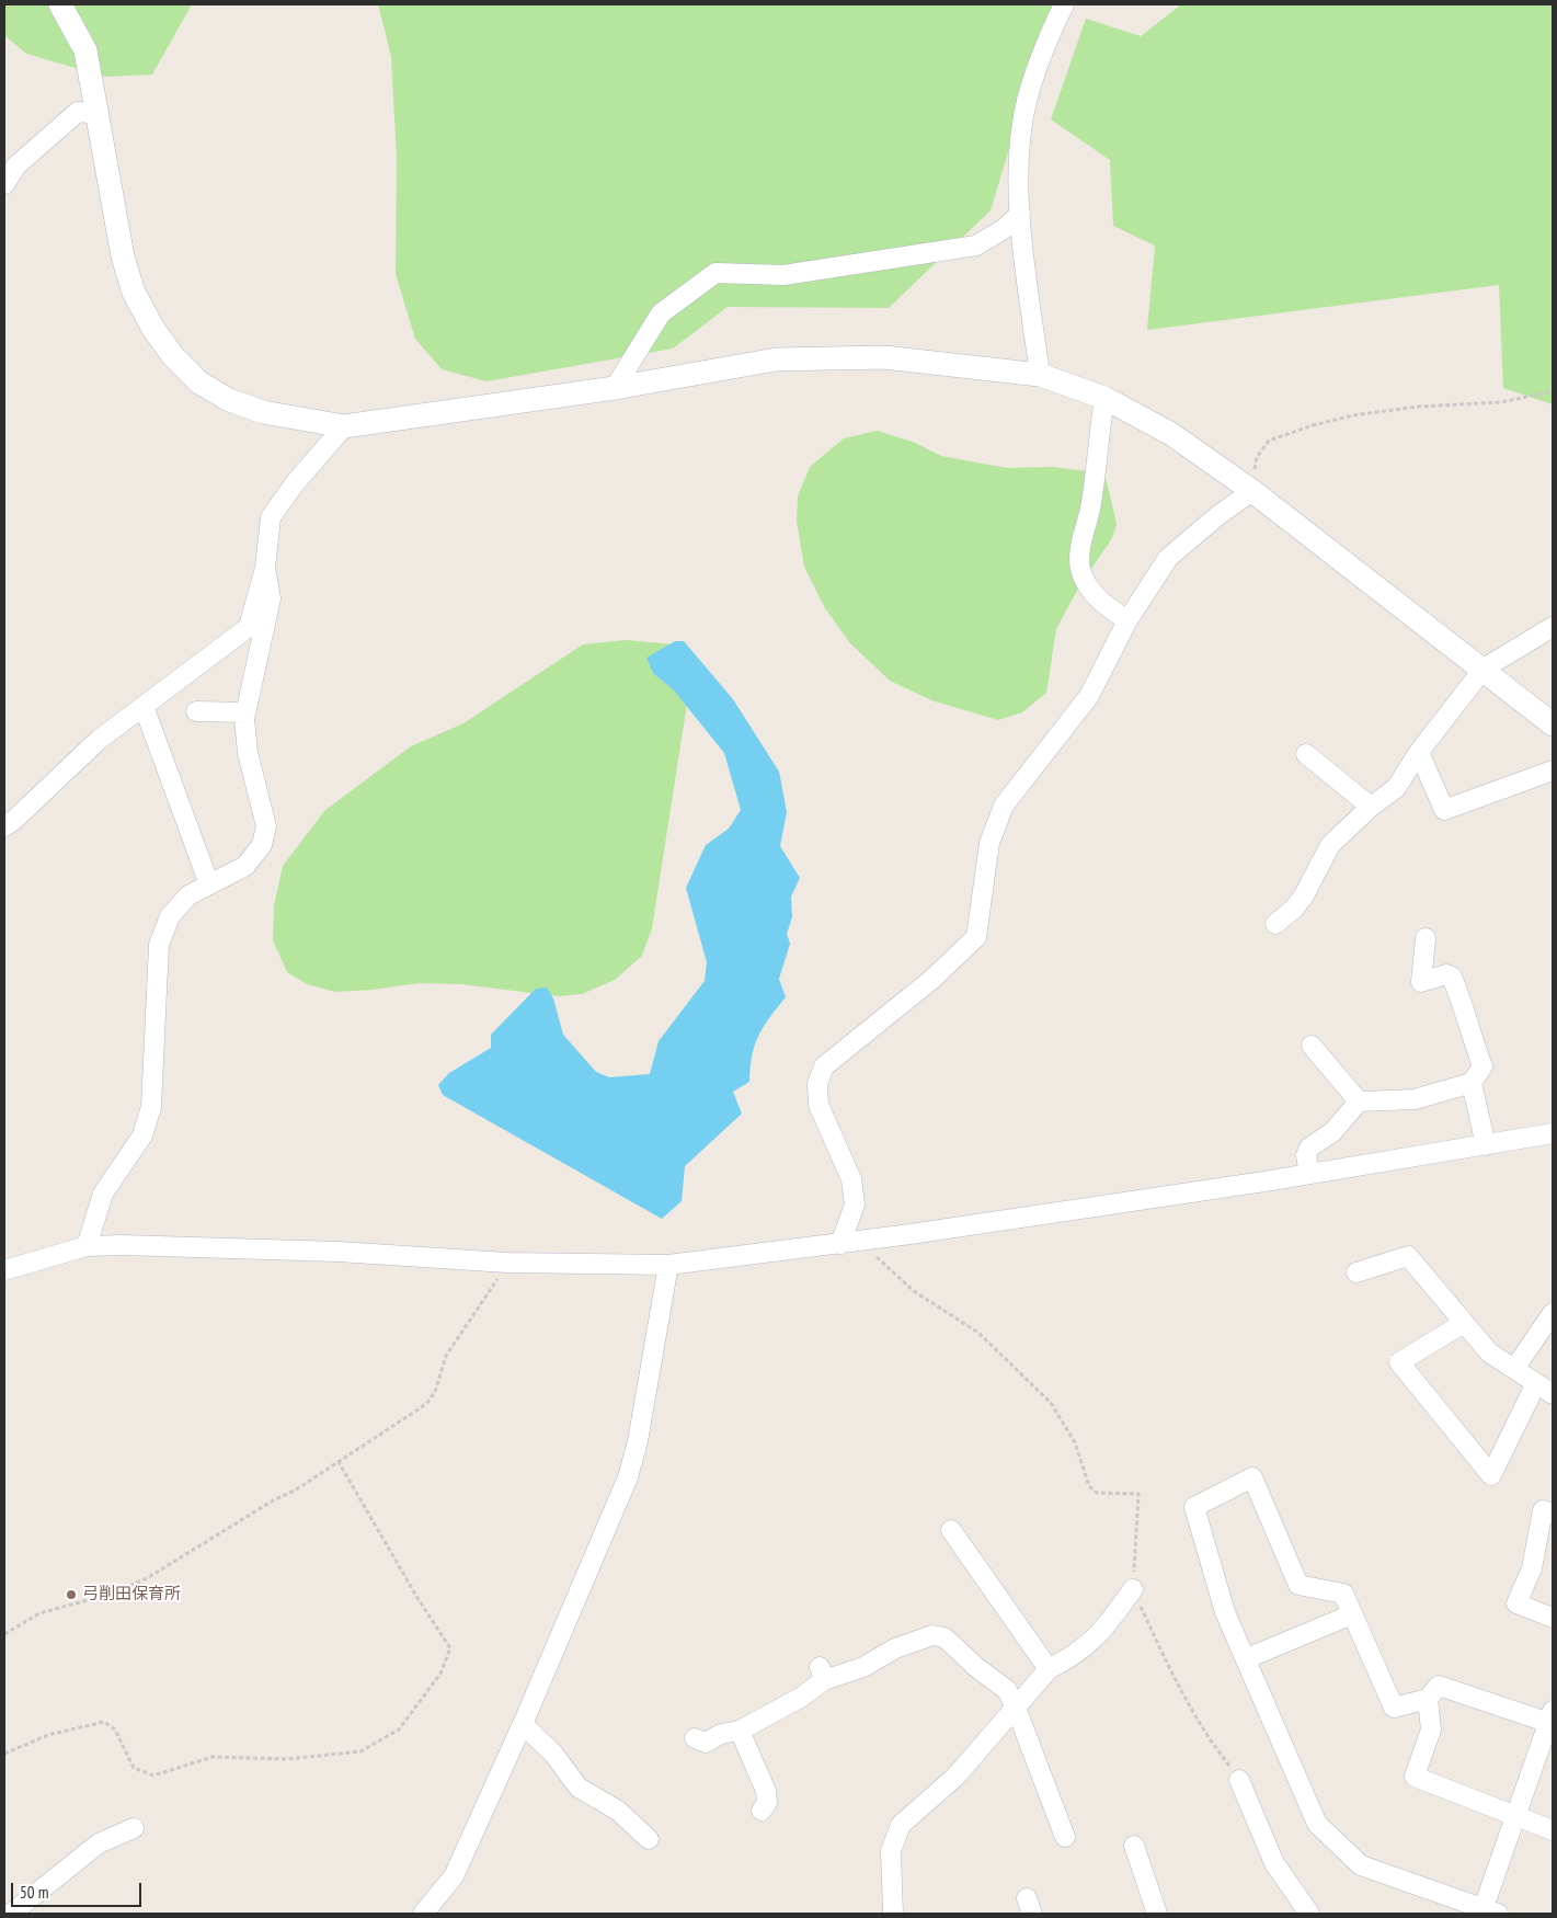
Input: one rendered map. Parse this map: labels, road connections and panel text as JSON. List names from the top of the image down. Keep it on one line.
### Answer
{"places":["弓削田保育所"],"scale_bar":"50 m"}
